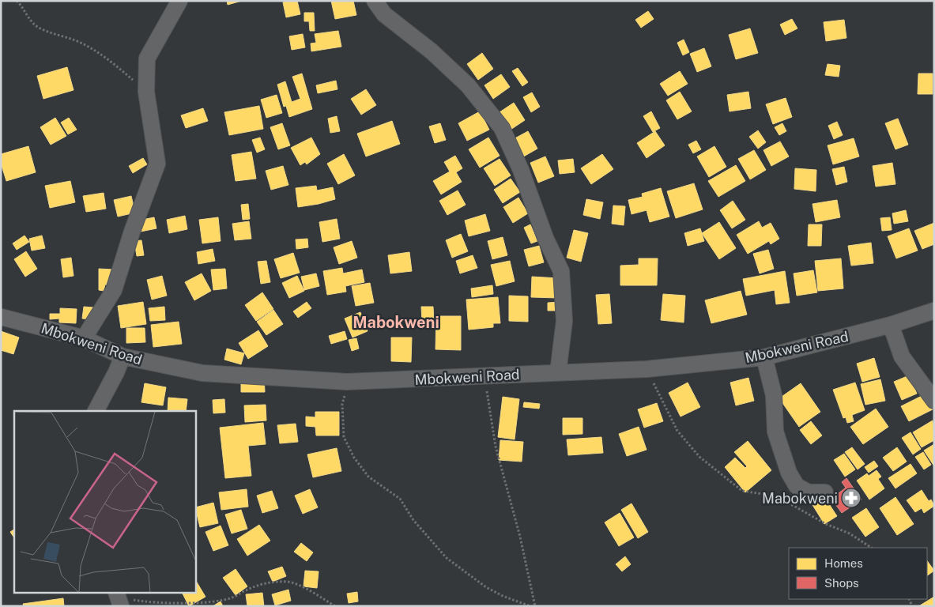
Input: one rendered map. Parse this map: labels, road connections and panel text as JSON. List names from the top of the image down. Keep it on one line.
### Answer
{"streets":{"street":["Mbokweni Road"]},"districts":["Mabokweni"],"places":{"pharmacy":["Mabokweni"]},"legend":["Homes","Shops"]}
